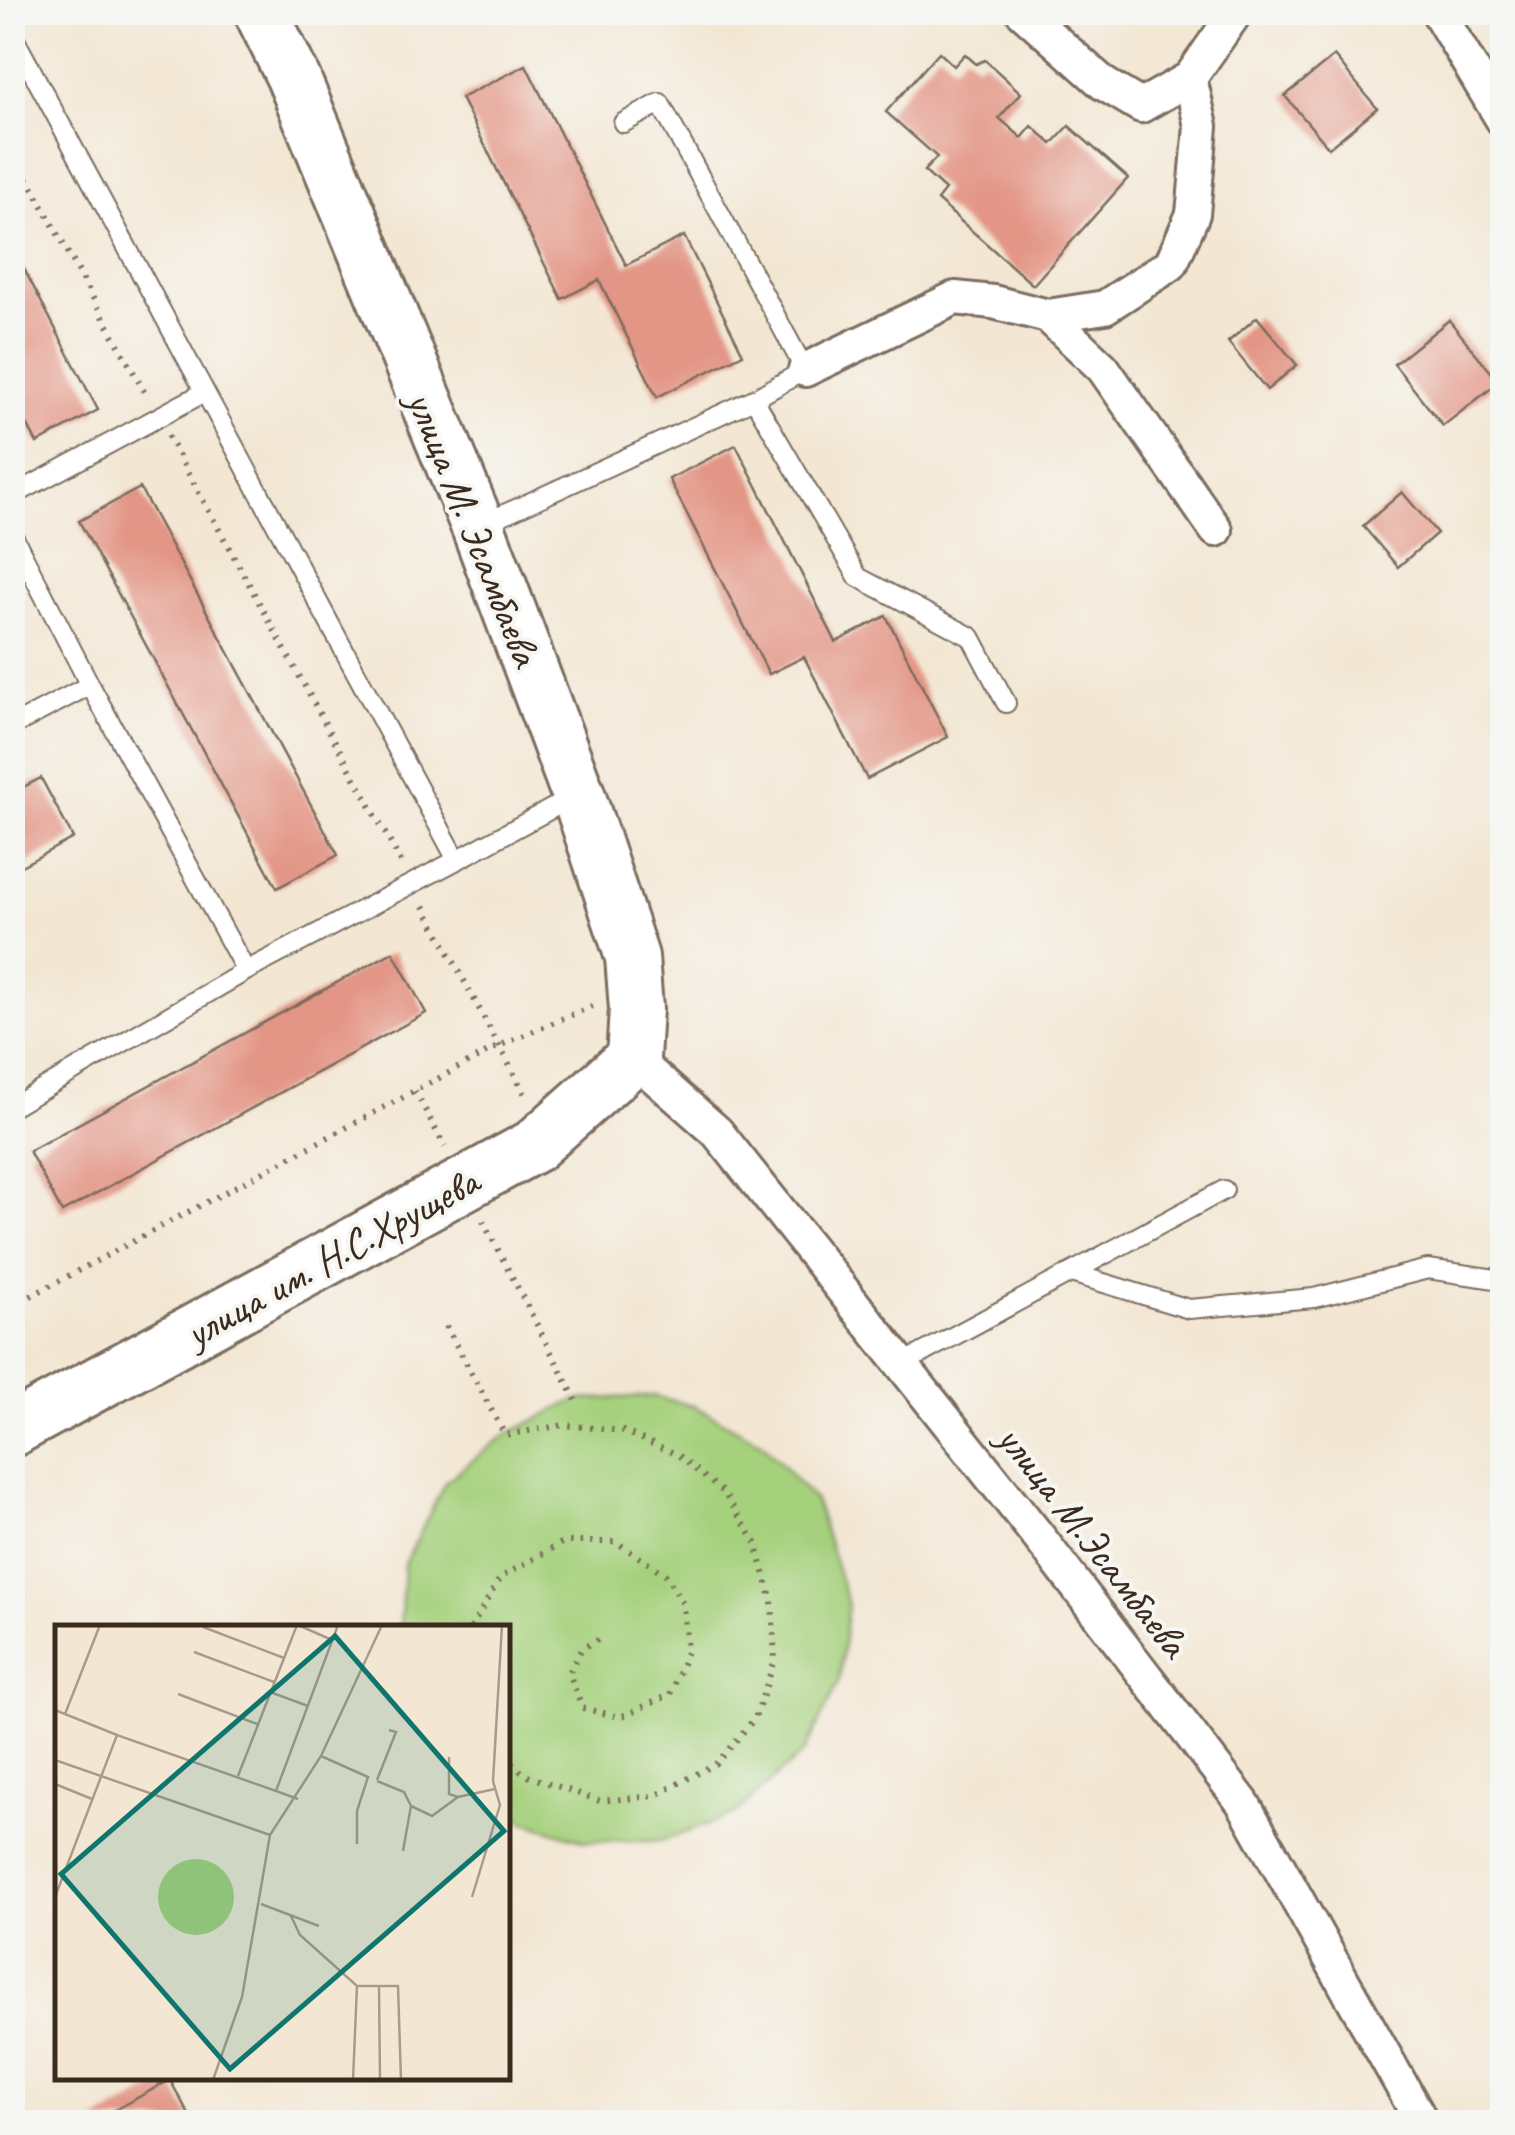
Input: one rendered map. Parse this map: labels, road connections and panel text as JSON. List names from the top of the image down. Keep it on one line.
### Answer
{"streets":{"main road":["улица М. Эсамбаева","улица им. Н.С.Хрущева"],"street":["улица М.Эсамбаева"]},"crossings":[["улица М. Эсамбаева","улица им. Н.С.Хрущева"],["улица М. Эсамбаева","улица М.Эсамбаева"],["улица им. Н.С.Хрущева","улица М.Эсамбаева"]]}
